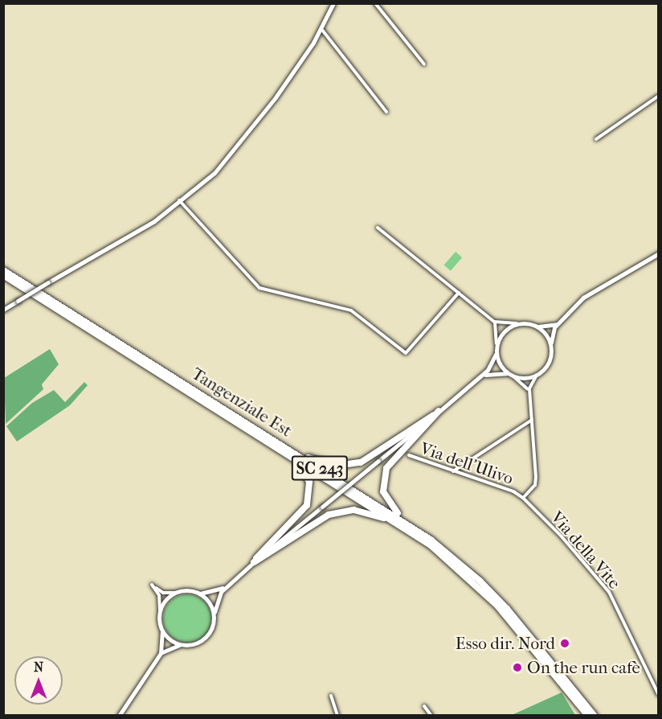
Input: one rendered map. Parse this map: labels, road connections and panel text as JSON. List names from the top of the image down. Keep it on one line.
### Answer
{"streets":{"highway":["Tangenziale Est","SC 243"],"street":["Via dell'Ulivo","Via della Vite"]},"crossings":[["Via dell'Ulivo","Via della Vite"]],"places":["Esso dir. Nord","On the run cafè"],"north":"top"}
